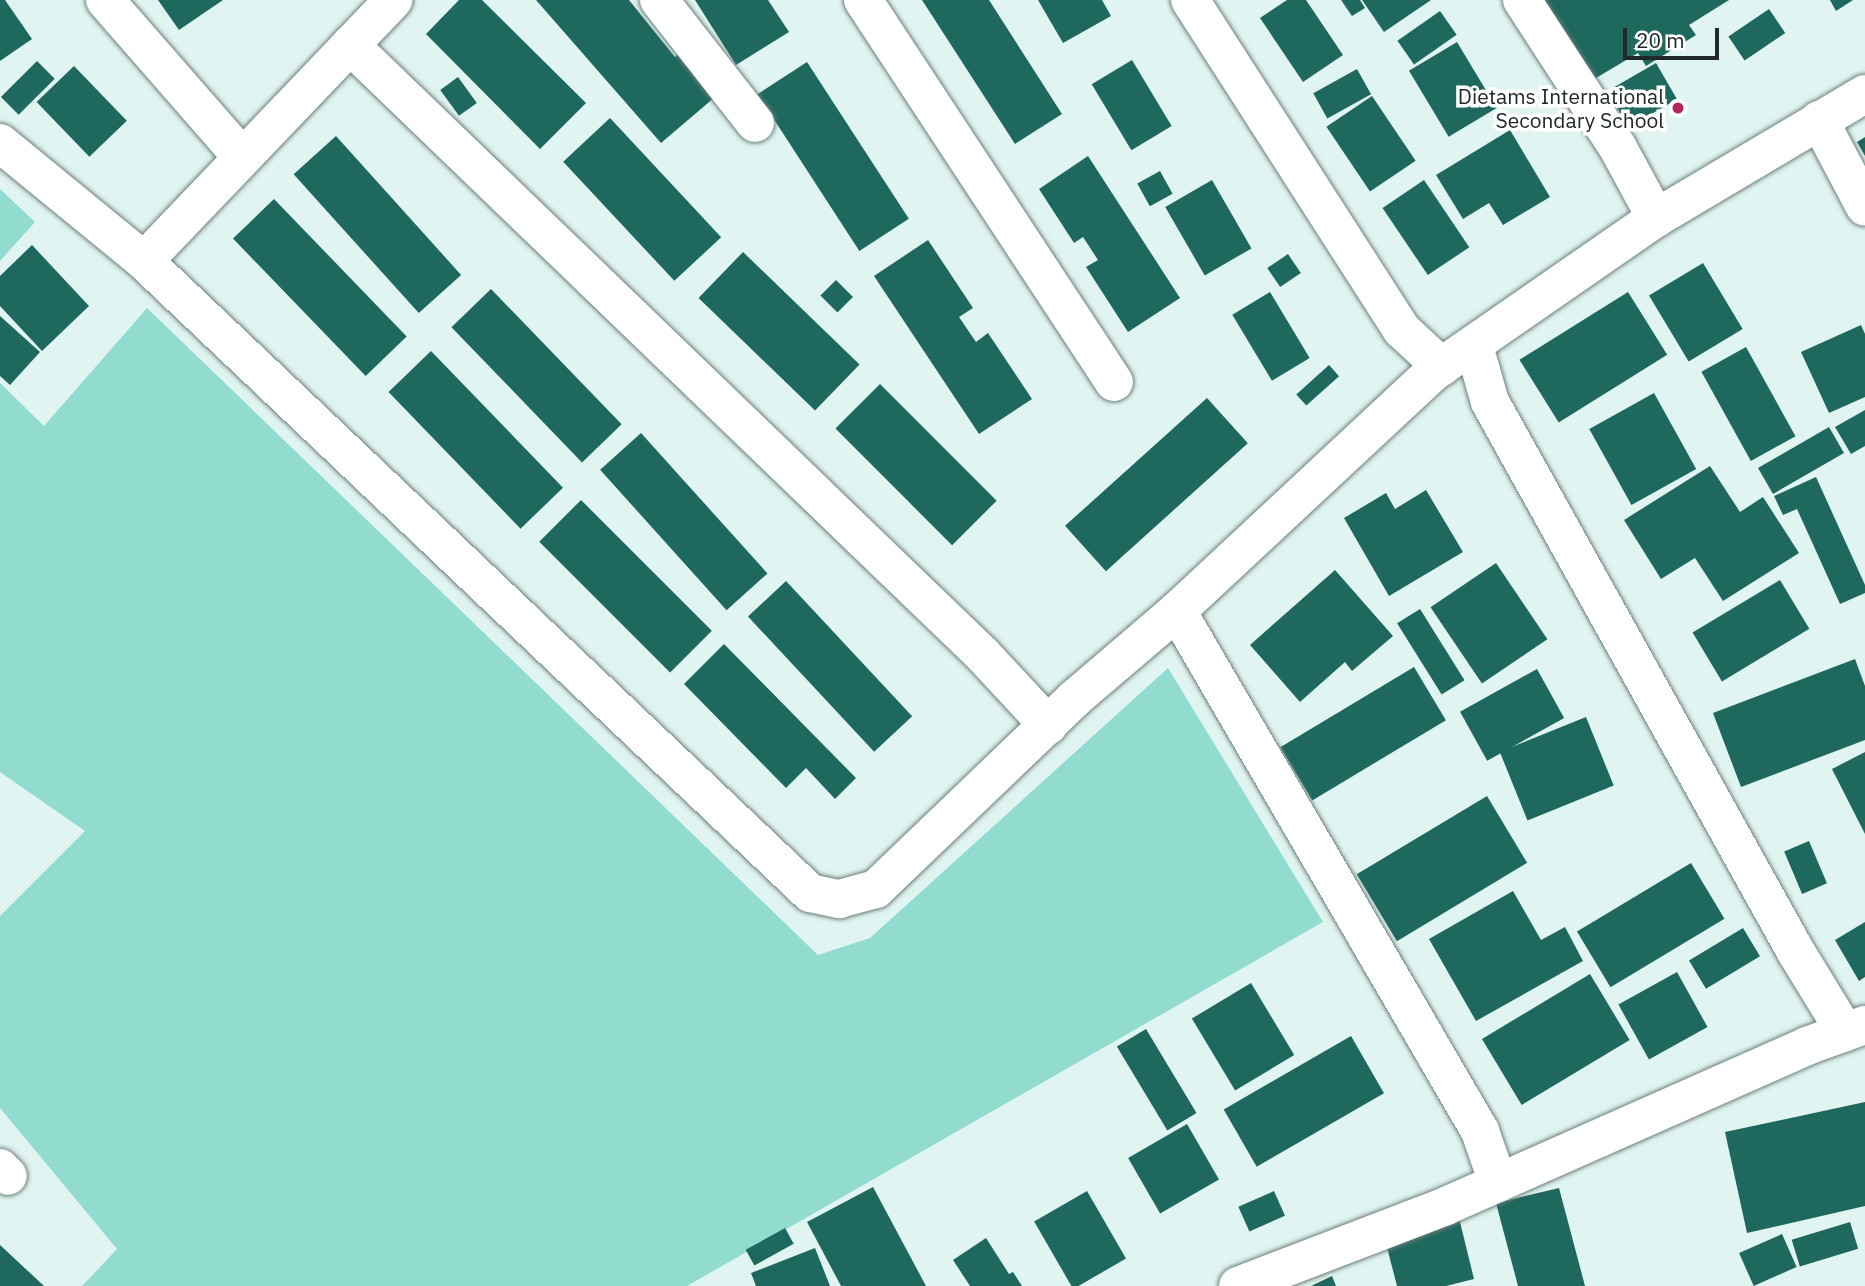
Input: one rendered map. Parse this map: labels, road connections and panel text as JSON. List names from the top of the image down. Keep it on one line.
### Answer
{"places":["Dietams International Secondary School"],"scale_bar":"20 m"}
